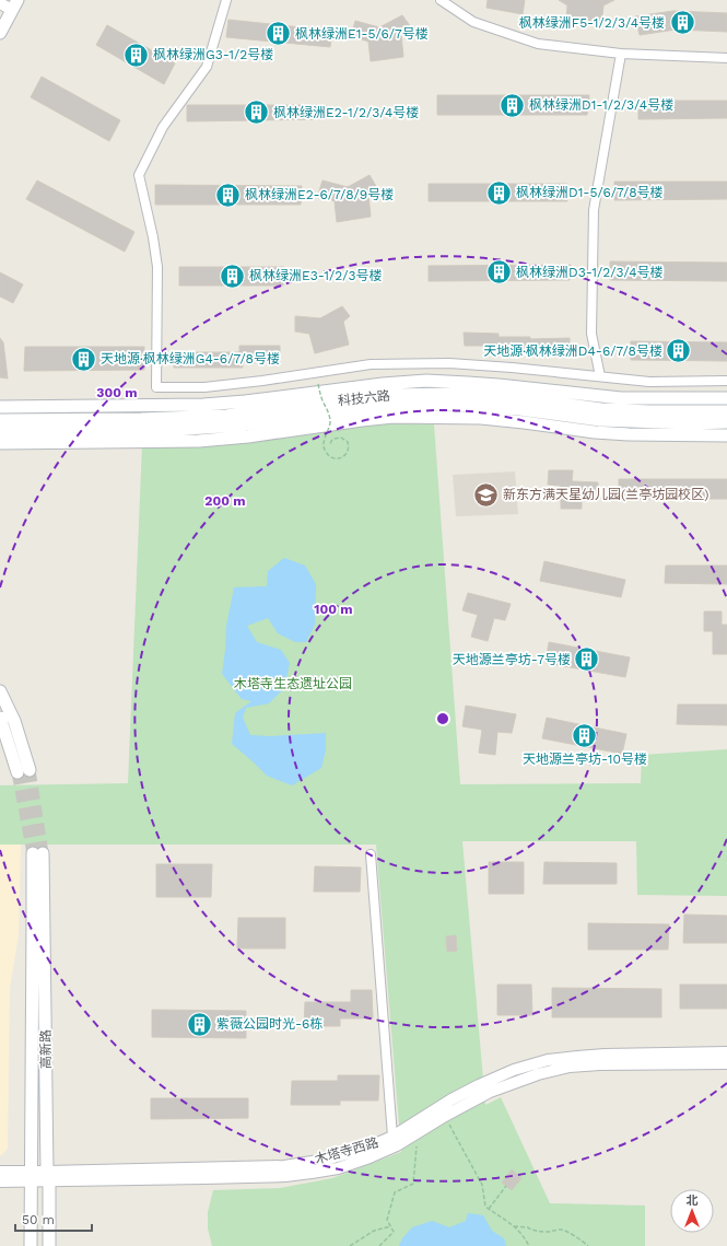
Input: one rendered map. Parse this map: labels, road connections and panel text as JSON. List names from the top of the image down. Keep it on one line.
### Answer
{"streets":{"main road":["科技六路","高新路"],"street":["木塔寺西路"]},"crossings":[["高新路","木塔寺西路"]],"parks":["木塔寺生态遗址公园"],"places":{"building":["枫林绿洲F5-1/2/3/4号楼","枫林绿洲E1-5/6/7号楼","枫林绿洲G3-1/2号楼","枫林绿洲D1-1/2/3/4号楼","枫林绿洲E2-1/2/3/4号楼","枫林绿洲D1-5/6/7/8号楼","枫林绿洲E2-6/7/8/9号楼","枫林绿洲D3-1/2/3/4号楼","枫林绿洲E3-1/2/3号楼","天地源·枫林绿洲D4-6/7/8号楼","天地源·枫林绿洲G4-6/7/8号楼","天地源兰亭坊-7号楼","天地源兰亭坊-10号楼","紫薇公园时光-6栋"],"school or university":["新东方满天星幼儿园(兰亭坊园校区)"]},"scale_bar":"50 m","north":"top","rings":["300 m","200 m","100 m"]}
